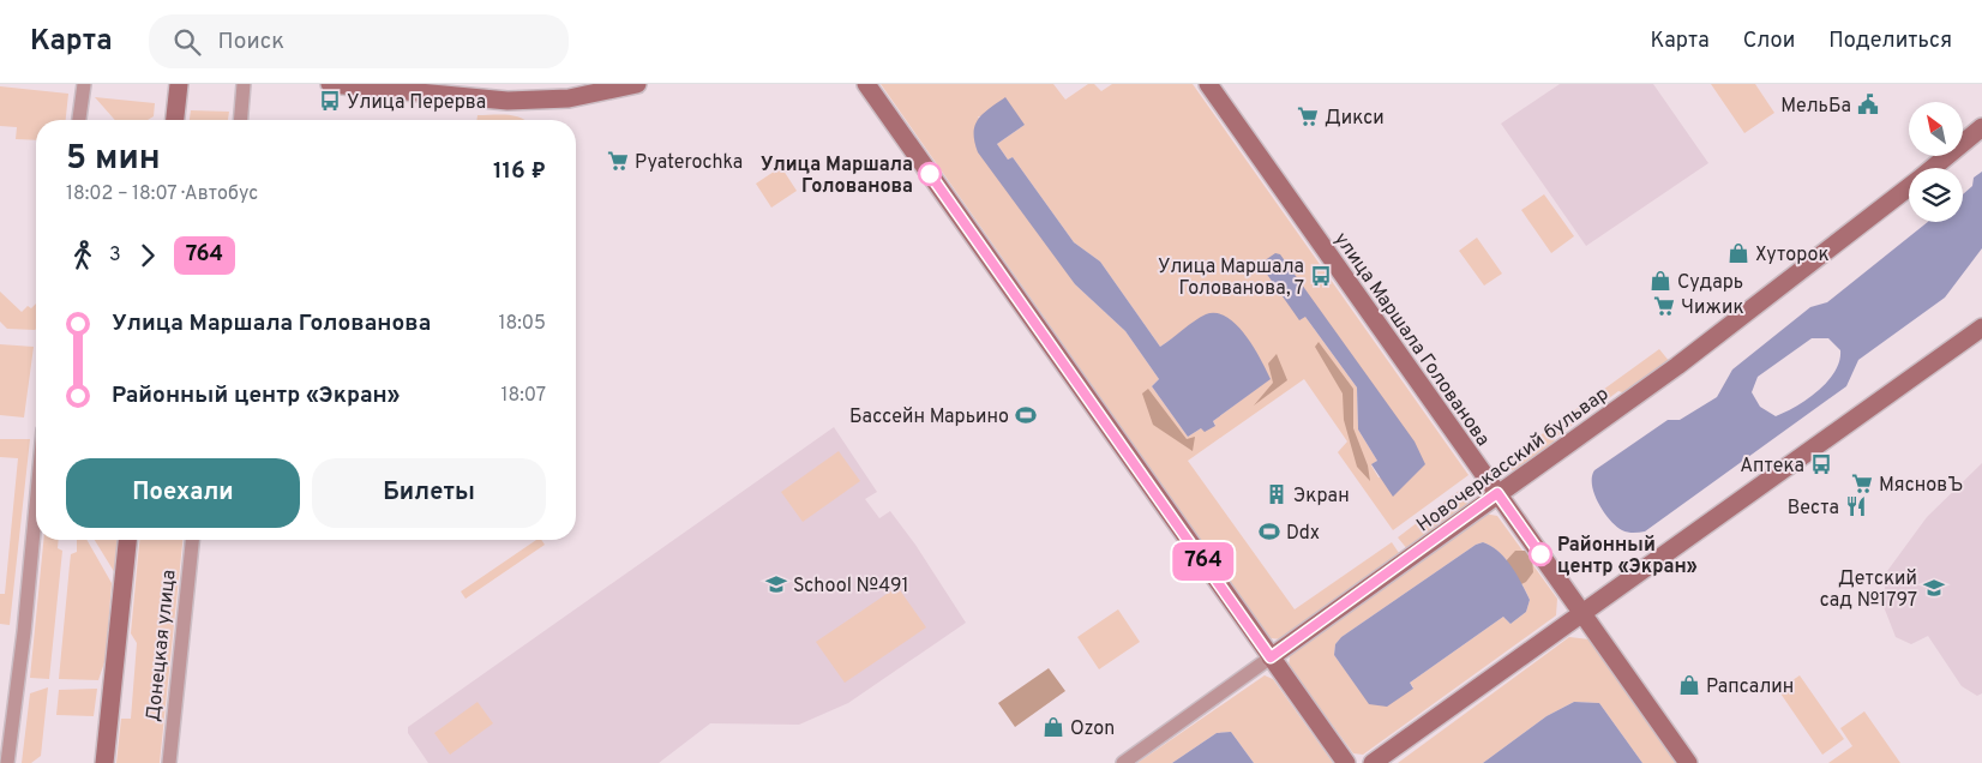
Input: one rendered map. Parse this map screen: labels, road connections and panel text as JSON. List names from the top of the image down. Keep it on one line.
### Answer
{"streets":{"street":["улица Маршала Голованова","Новочеркасский бульвар","Донецкая улица"]},"crossings":[["улица Маршала Голованова","Новочеркасский бульвар"]],"places":{"bus stop":["Улица Перерва","Улица Маршала Голованова, 7","Аптека"],"public building":["МельБа"],"supermarket":["Дикси","Pyaterochka","Чижик","МясновЪ"],"other":["Улица Маршала Голованова","Районный центр «Экран»"],"shop":["Хуторок","Сударь","Рапсалин","Ozon"],"sports":["Бассейн Марьино","Ddx"],"building":["Экран"],"restaurant":["Веста"],"school or university":["School №491","Детский сад №1797"]},"lines":["bus line 764"],"north":"top left","page":{"header":"Карта","search":"Поиск","nav":["Карта","Слои","Поделиться"],"on_map":"764","heading":["5 мин","18:02 – 18:07 · Автобус","116 ₽"],"legs":["3","764"],"list":[{"name":"Улица Маршала Голованова","value":"18:05"},{"name":"Районный центр «Экран»","value":"18:07"}],"buttons":["Поехали","Билеты"]}}
